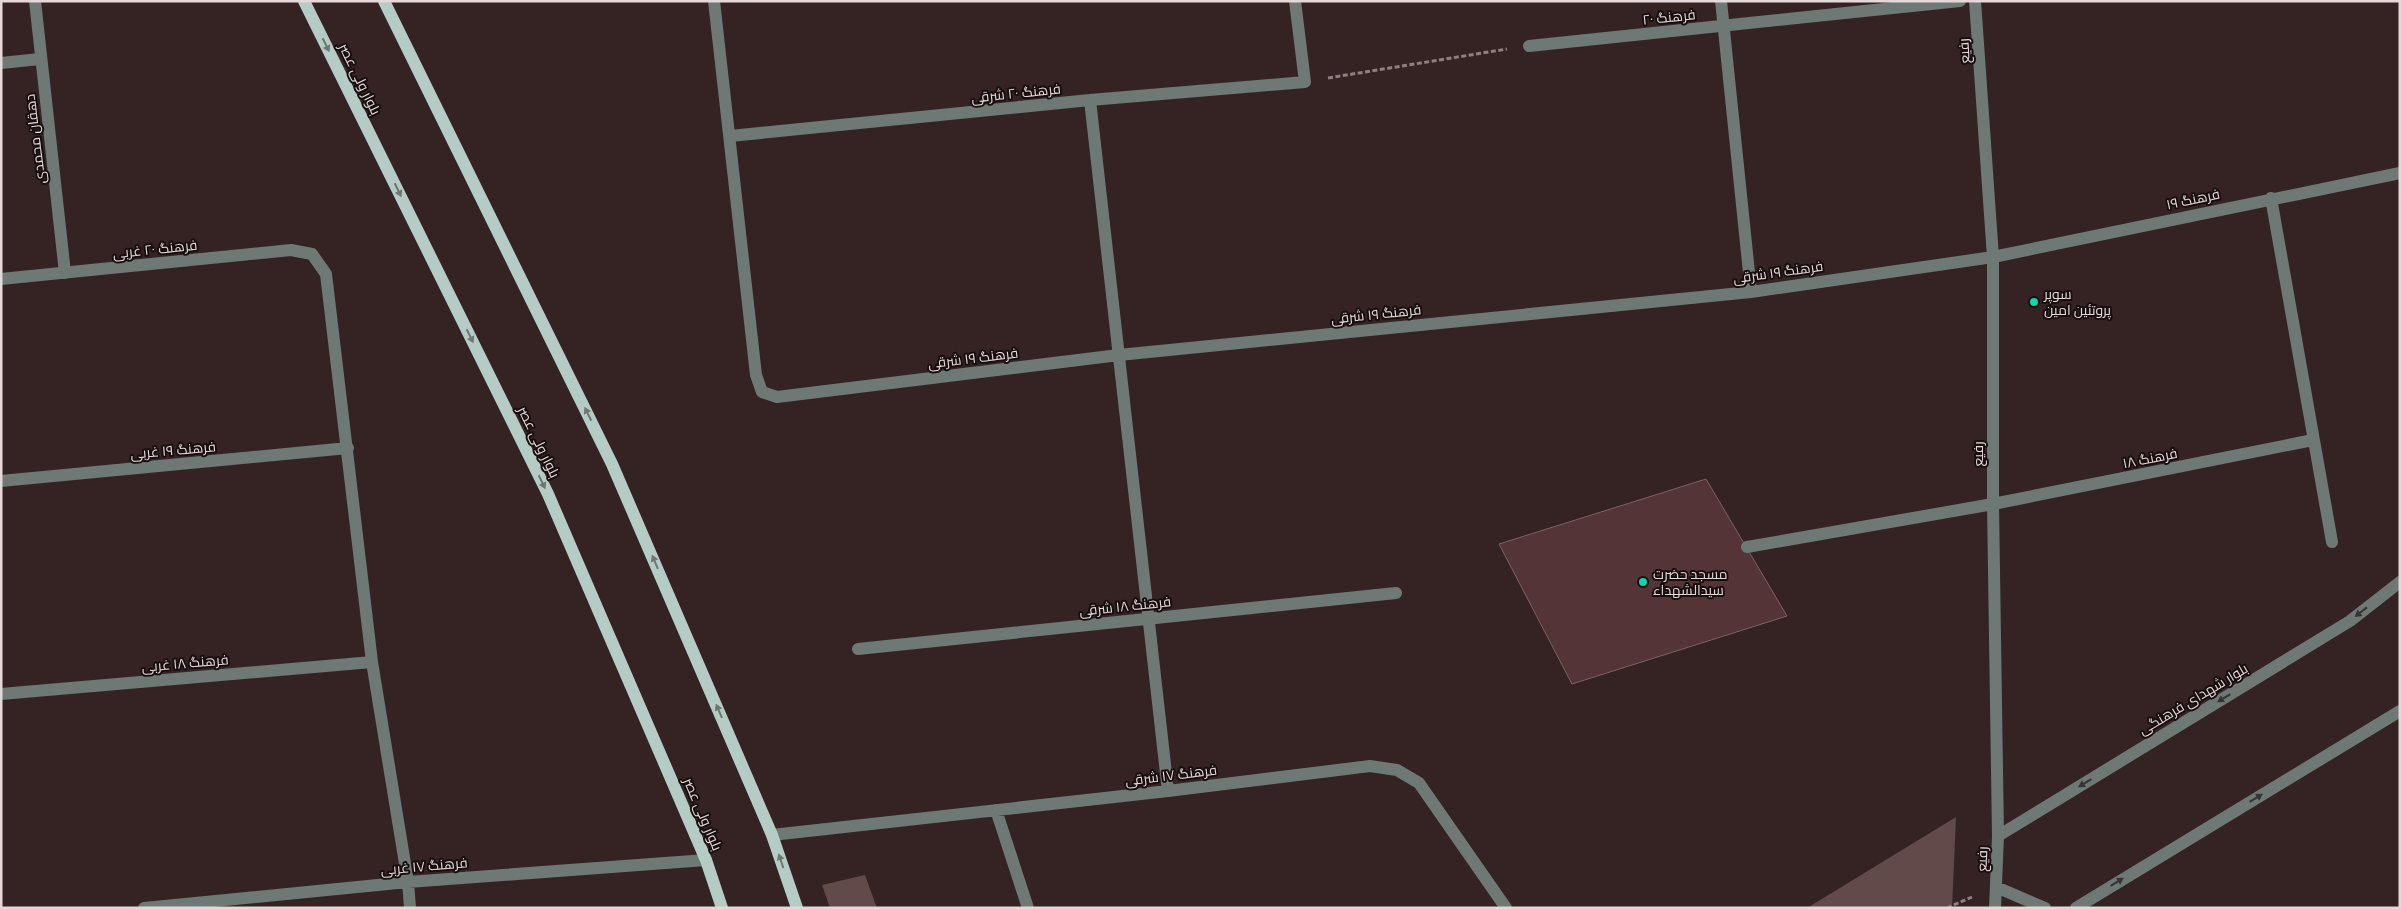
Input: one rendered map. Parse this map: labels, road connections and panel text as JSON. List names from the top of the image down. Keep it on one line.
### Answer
{"streets":{"main road":["بلوار ولی عصر"],"street":["فرهنگ ۲۰","رفیع","فرهنگ ۲۰ شرقی","دهقان محمدی","فرهنگ ۱۹","فرهنگ ۲۰ غربی","فرهنگ ۱۹ شرقی","فرهنگ ۱۹ غربی","فرهنگ ۱۸","فرهنگ ۱۸ شرقی","فرهنگ ۱۸ غربی","بلوار شهدای فرهنگی","فرهنگ ۱۷ شرقی","فرهنگ ۱۷ غربی"]},"crossings":[["رفیع","فرهنگ ۱۹"],["رفیع","فرهنگ ۱۹ شرقی"],["رفیع","فرهنگ ۱۸"],["رفیع","بلوار شهدای فرهنگی"],["بلوار ولی عصر","فرهنگ ۱۷ غربی"],["فرهنگ ۲۰ شرقی","فرهنگ ۱۹ شرقی"],["دهقان محمدی","فرهنگ ۲۰ غربی"],["فرهنگ ۱۹","فرهنگ ۱۹ شرقی"],["فرهنگ ۲۰ غربی","فرهنگ ۱۹ غربی"]],"places":["سوپر پروتئین امین","مسجد حضرت سیدالشهداء"]}
